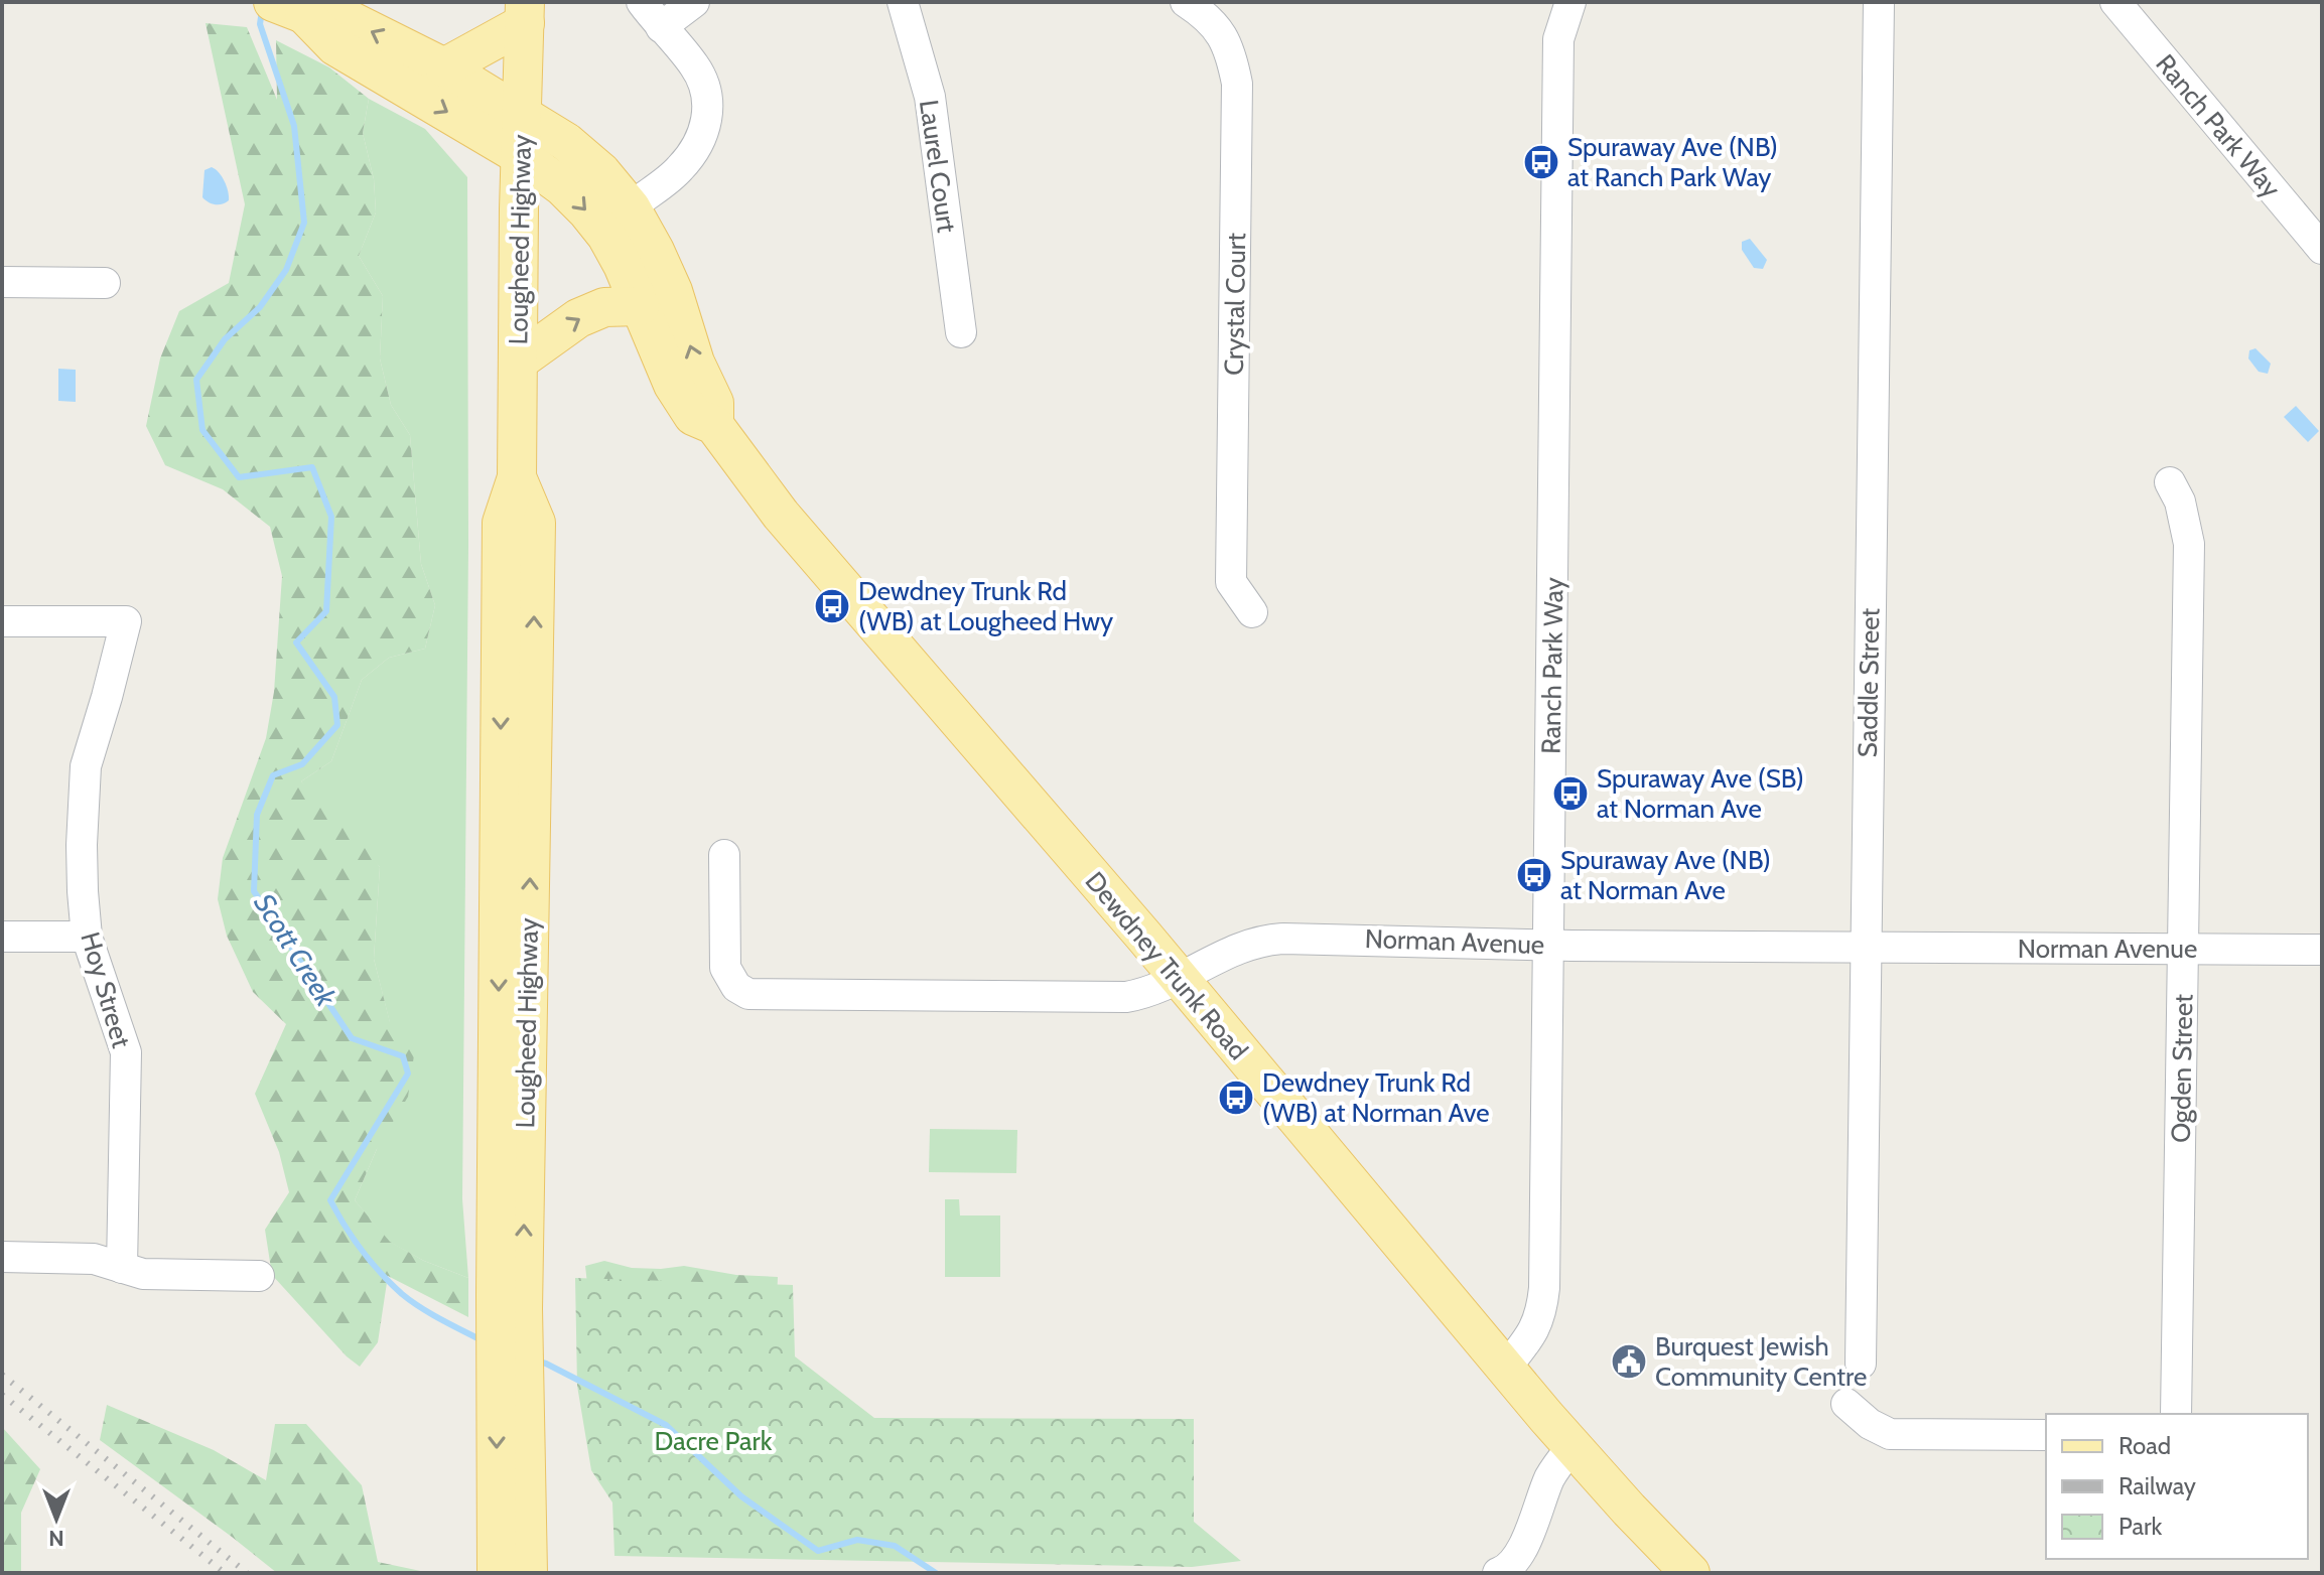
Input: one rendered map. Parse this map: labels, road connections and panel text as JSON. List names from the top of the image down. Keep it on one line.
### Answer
{"streets":{"main road":["Lougheed Highway","Dewdney Trunk Road"],"street":["Ranch Park Way","Laurel Court","Crystal Court","Saddle Street","Norman Avenue","Hoy Street","Ogden Street"]},"crossings":[["Ranch Park Way","Norman Avenue"],["Ranch Park Way","Dewdney Trunk Road"],["Lougheed Highway","Dewdney Trunk Road"],["Saddle Street","Norman Avenue"],["Norman Avenue","Dewdney Trunk Road"],["Norman Avenue","Ogden Street"]],"water":["Scott Creek"],"parks":["Dacre Park"],"places":{"bus stop":["Spuraway Ave (NB) at Ranch Park Way","Dewdney Trunk Rd (WB) at Lougheed Hwy","Spuraway Ave (SB) at Norman Ave","Spuraway Ave (NB) at Norman Ave","Dewdney Trunk Rd (WB) at Norman Ave"],"public building":["Burquest Jewish Community Centre"]},"legend":["Road","Railway","Park"],"north":"bottom"}
